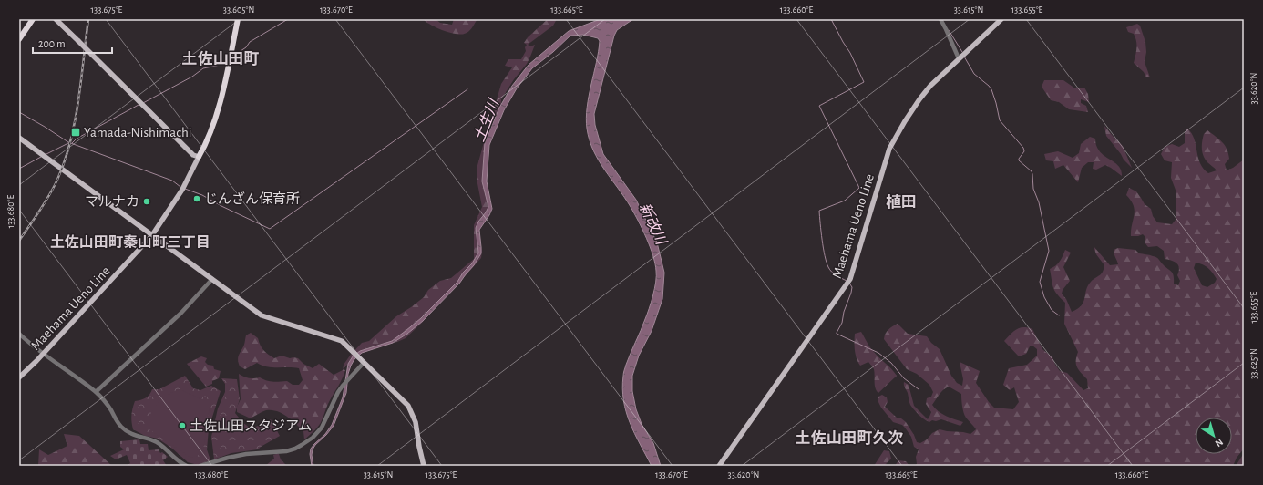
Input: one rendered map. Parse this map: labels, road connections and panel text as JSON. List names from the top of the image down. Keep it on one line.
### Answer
{"streets":{"main road":["Maehama Ueno Line"]},"districts":["土佐山田町","植田","土佐山田町秦山町三丁目","土佐山田町久次"],"water":["土生川","新改川"],"places":{"transit":["Yamada-Nishimachi"],"other":["じんざん保育所","マルナカ","土佐山田スタジアム"]},"scale_bar":"200 m","north":"bottom right","coordinates":["133.675°E","33.605°N","133.670°E","133.665°E","133.660°E","33.615°N","133.655°E","33.620°N","133.680°E","33.625°N"]}
